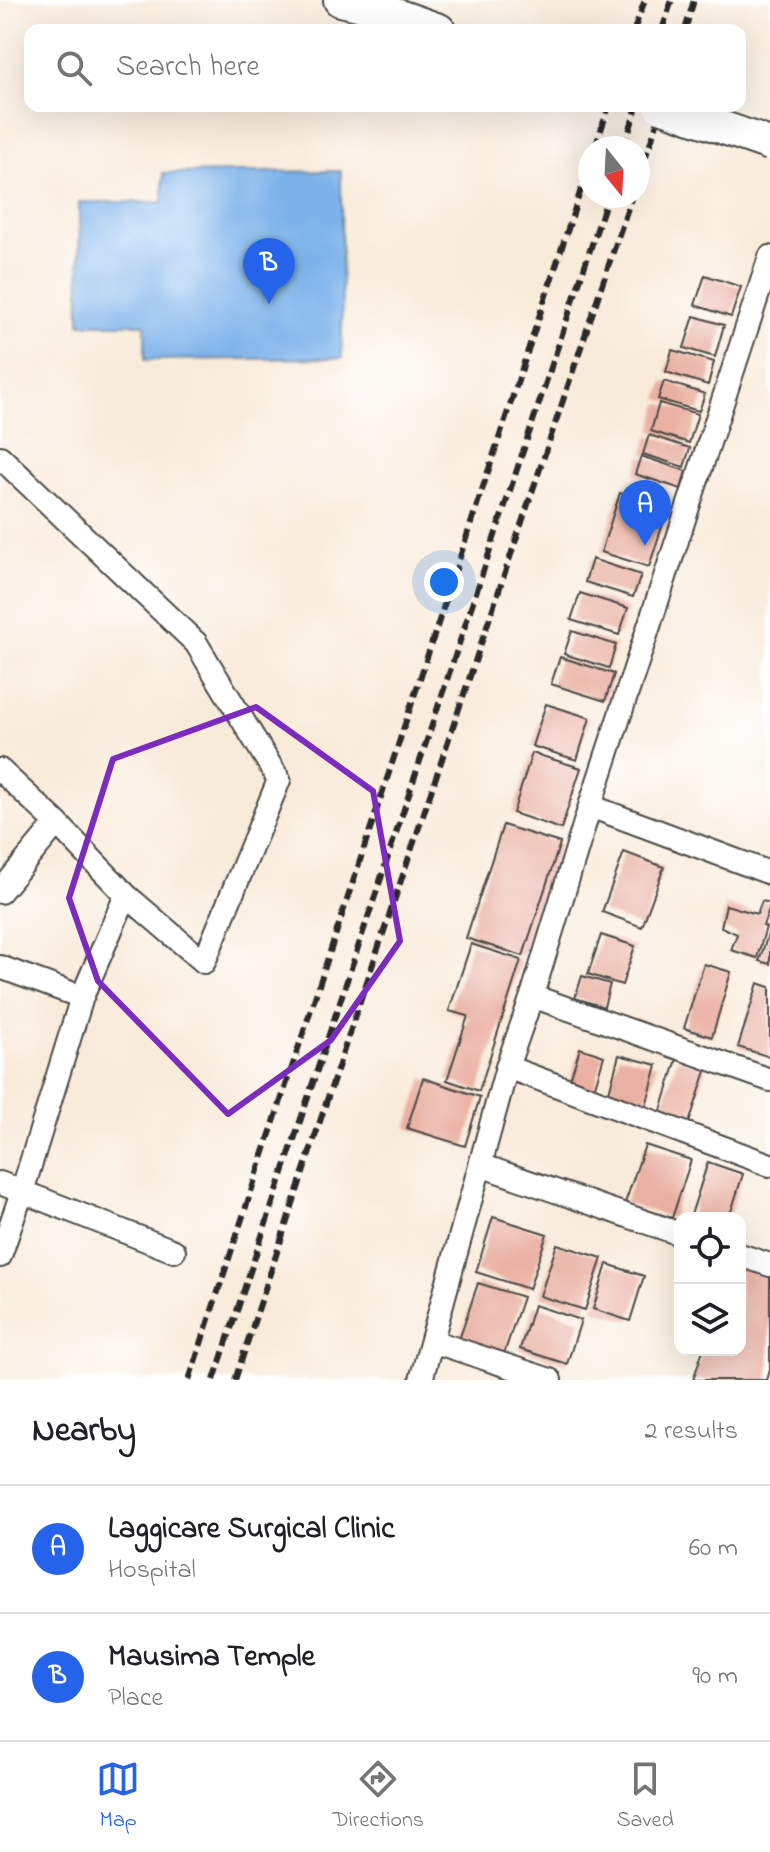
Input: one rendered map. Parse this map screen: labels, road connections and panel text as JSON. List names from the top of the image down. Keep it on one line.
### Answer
{"north":"bottom","page":{"search":"Search here","pins":["B","A"],"heading":["Nearby","2 results"],"list":[{"mark":"A","name":"Laggicare Surgical Clinic","note":"Hospital","value":"60 m"},{"mark":"B","name":"Mausima Temple","note":"Place","value":"90 m"}],"nav":["Map","Directions","Saved"]}}
